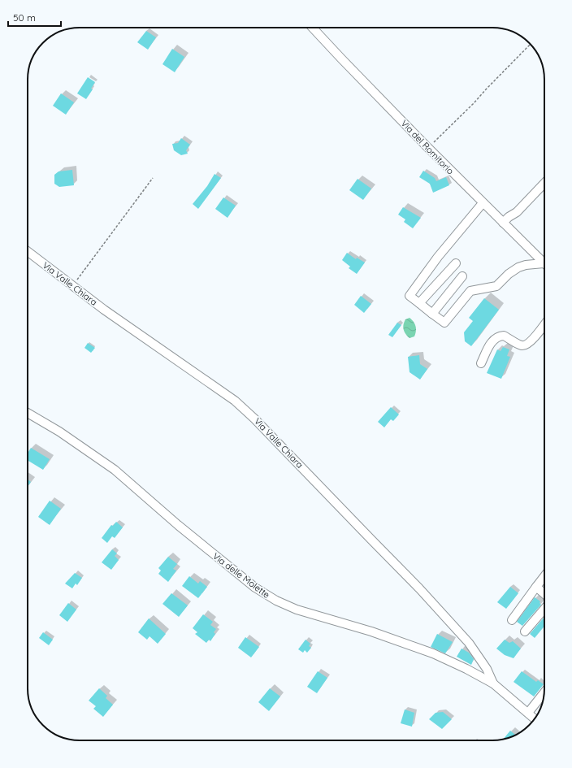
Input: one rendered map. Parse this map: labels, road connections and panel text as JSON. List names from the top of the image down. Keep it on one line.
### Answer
{"streets":{"street":["Via del Romitorio","Via Valle Chiara","Via delle Molette"]},"crossings":[["Via Valle Chiara","Via delle Molette"]],"scale_bar":"50 m"}
